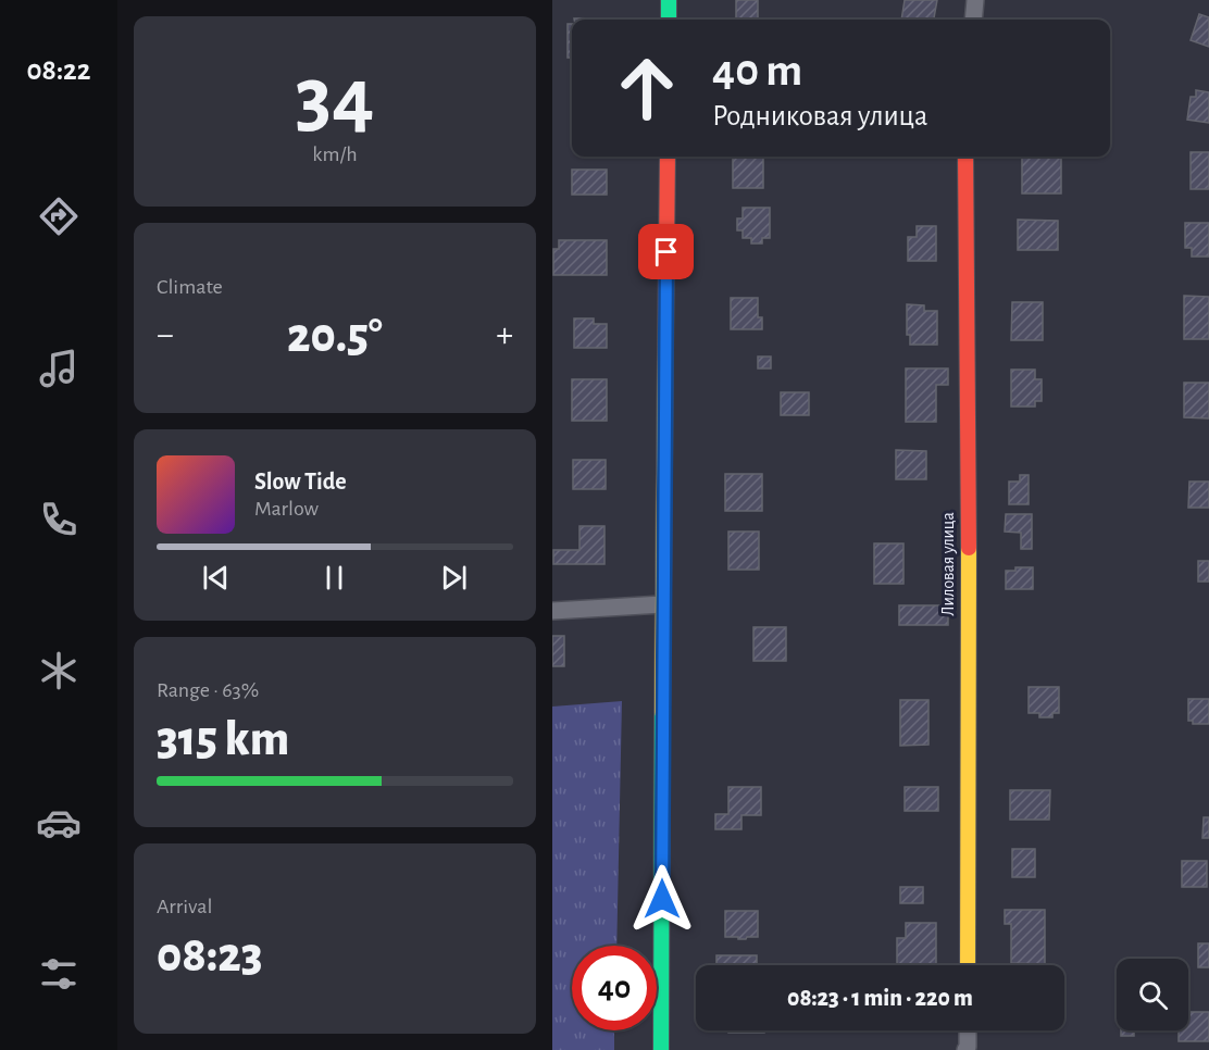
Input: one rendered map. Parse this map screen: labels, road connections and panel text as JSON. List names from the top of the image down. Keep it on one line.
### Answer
{"streets":{"street":["Лиловая улица"]},"page":{"tabs":"08:22","tile":[["34","km/h"],"Climate",["Range · 63%","315 km"],["Arrival","08:23"]],"turn":["40 m","Родниковая улица"],"heat":["−","20.5°","+"],"song":["Slow Tide","Marlow"],"limit":"40","trip":"08:23 · 1 min · 220 m"}}
